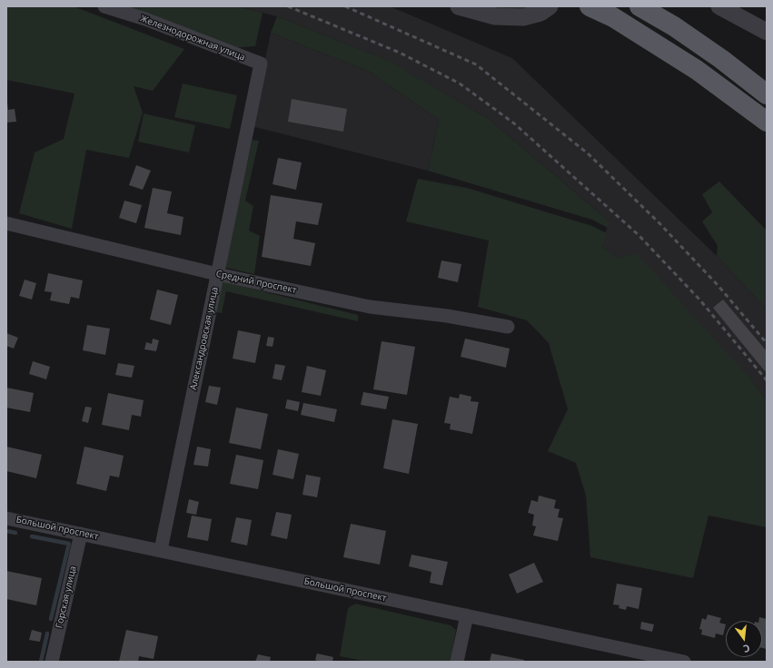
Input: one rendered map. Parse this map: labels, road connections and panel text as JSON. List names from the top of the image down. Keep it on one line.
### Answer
{"streets":{"street":["Железнодорожная улица","Средний проспект","Александровская улица","Большой проспект","Горская улица"]},"crossings":[["Железнодорожная улица","Александровская улица"],["Средний проспект","Александровская улица"],["Александровская улица","Большой проспект"],["Большой проспект","Горская улица"]],"north":"bottom"}
